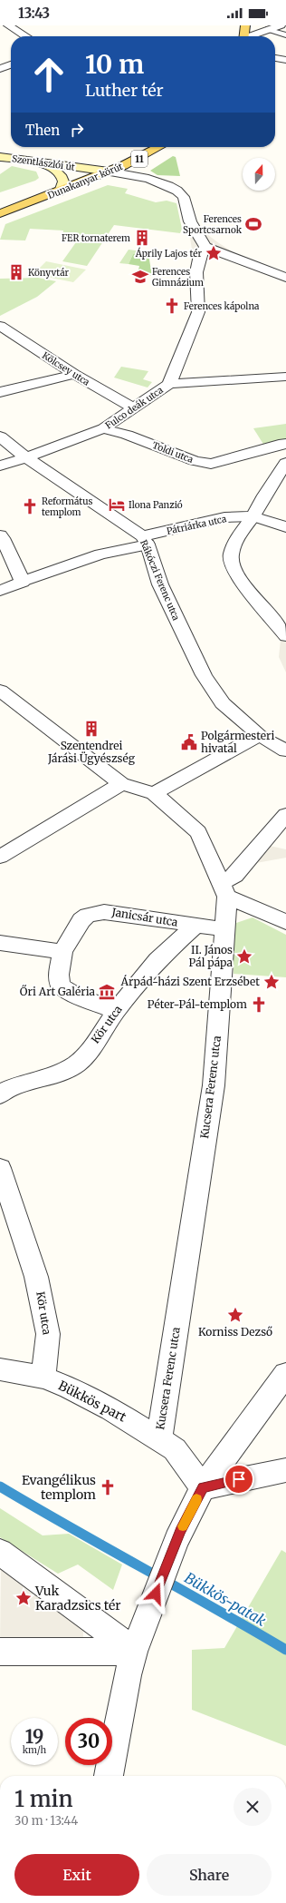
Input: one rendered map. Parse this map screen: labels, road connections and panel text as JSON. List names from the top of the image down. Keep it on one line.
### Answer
{"streets":{"main road":["11","Szentlászlói út","Dunakanyar körút"],"street":["Kölcsey utca","Fulco deák utca","Toldi utca","Pátriárka utca","Rákóczi Ferenc utca","Janicsár utca","Kör utca","Kucsera Ferenc utca","Bükkös part"]},"crossings":[["Szentlászlói út","Dunakanyar körút"],["Kölcsey utca","Fulco deák utca"],["Fulco deák utca","Toldi utca"],["Fulco deák utca","Rákóczi Ferenc utca"],["Pátriárka utca","Rákóczi Ferenc utca"],["Janicsár utca","Kör utca"],["Janicsár utca","Kucsera Ferenc utca"],["Kör utca","Bükkös part"],["Kucsera Ferenc utca","Bükkös part"]],"water":["Bükkös-patak"],"places":{"sports":["Ferences Sportcsarnok"],"building":["FER tornaterem","Könyvtár","Szentendrei Járási Ügyészség"],"place":["Áprily Lajos tér","II. János Pál pápa","Árpád-házi Szent Erzsébet","Korniss Dezső","Vuk Karadzsics tér"],"school or university":["Ferences Gimnázium"],"church":["Ferences kápolna","Református templom","Péter-Pál-templom","Evangélikus templom"],"hotel":["Ilona Panzió"],"public building":["Polgármesteri hivatal"],"museum":["Őri Art Galéria"]},"north":"top","page":{"status":"13:43","turn":["10 m","Luther tér"],"then":"Then","speed":"19 km/h","limit":"30","heading":["1 min","30 m · 13:44"],"buttons":["Exit","Share"]}}
